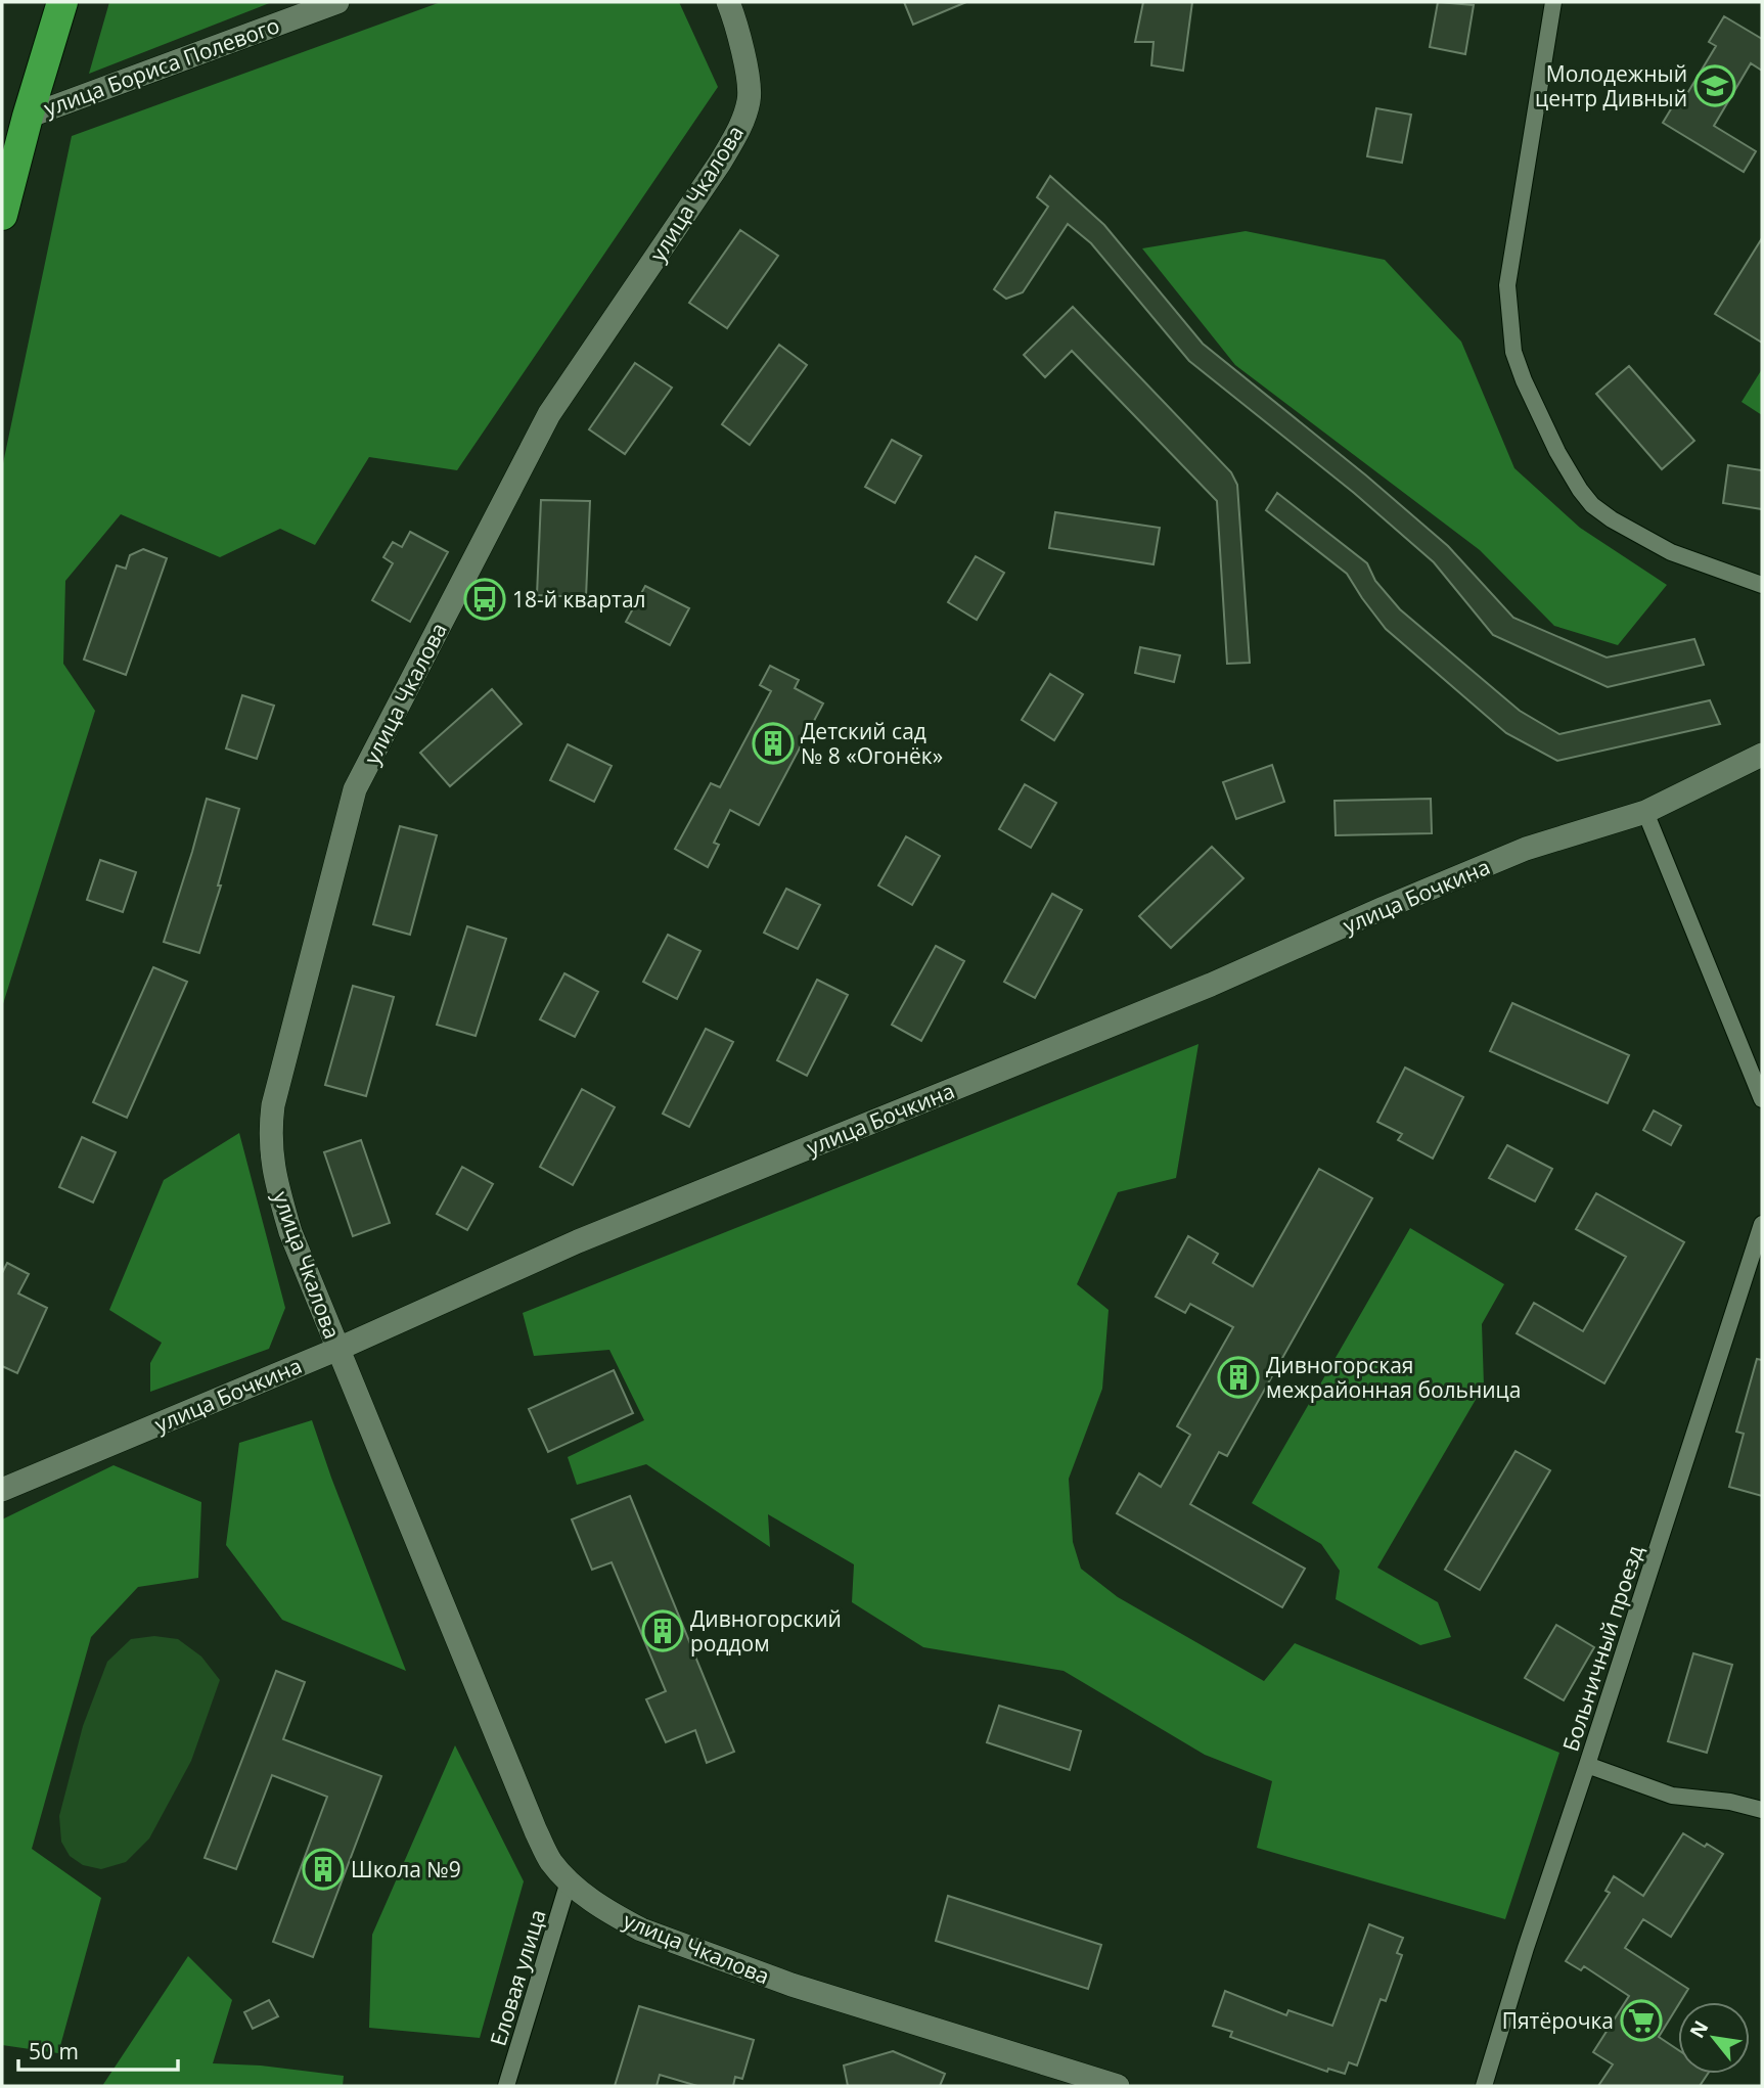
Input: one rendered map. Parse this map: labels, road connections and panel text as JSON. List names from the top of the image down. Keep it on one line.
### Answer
{"streets":{"main road":["улица Бориса Полевого","улица Чкалова","улица Бочкина"],"street":["Больничный проезд","Еловая улица"]},"crossings":[["улица Чкалова","улица Бочкина"],["улица Чкалова","Еловая улица"]],"places":{"school or university":["Молодежный центр Дивный"],"bus stop":["18-й квартал"],"building":["Детский сад № 8 «Огонёк»","Дивногорская межрайонная больница","Дивногорский роддом","Школа №9"],"supermarket":["Пятёрочка"]},"scale_bar":"50 m","north":"top left"}
